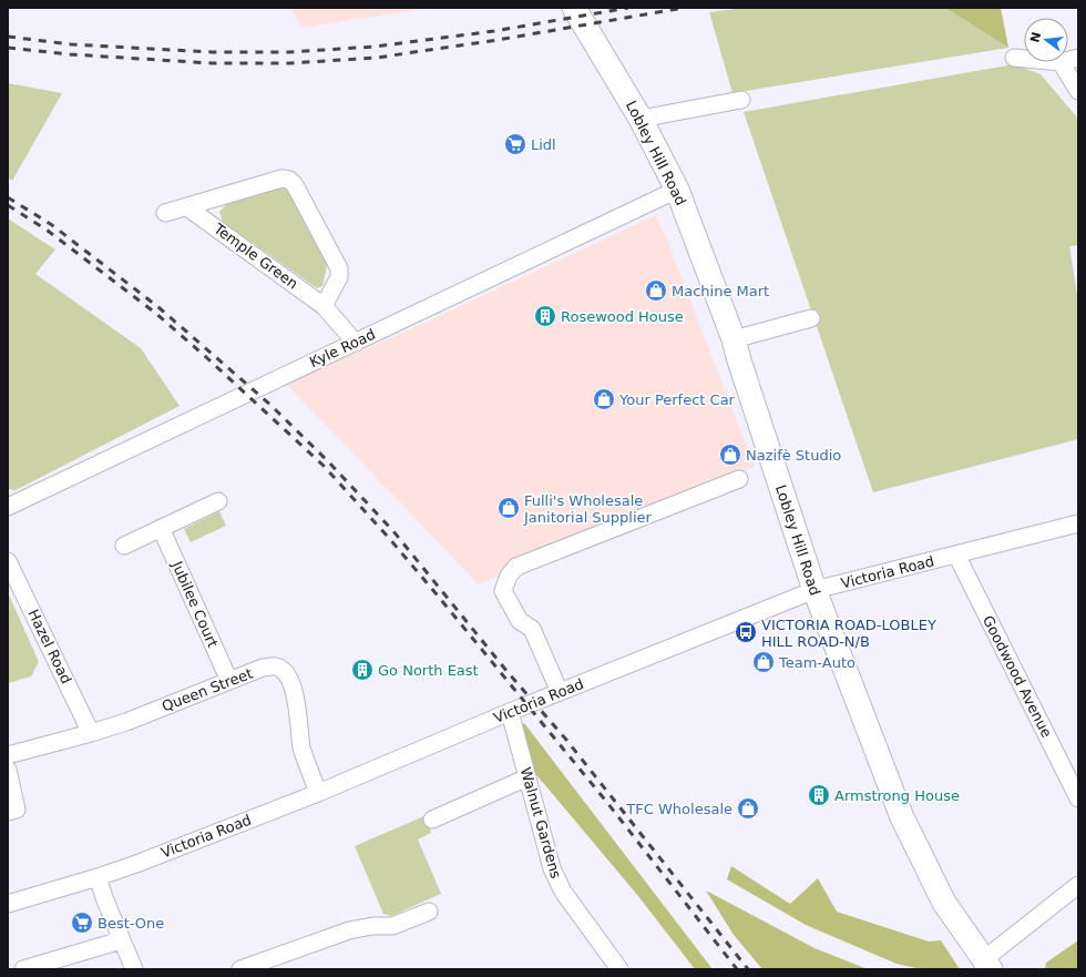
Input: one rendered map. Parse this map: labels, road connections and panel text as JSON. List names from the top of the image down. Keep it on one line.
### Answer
{"streets":{"main road":["Lobley Hill Road"],"street":["Temple Green","Kyle Road","Victoria Road","Jubilee Court","Hazel Road","Goodwood Avenue","Queen Street","Walnut Gardens"]},"crossings":[["Lobley Hill Road","Kyle Road"],["Lobley Hill Road","Victoria Road"],["Temple Green","Kyle Road"],["Victoria Road","Goodwood Avenue"],["Victoria Road","Queen Street"],["Victoria Road","Walnut Gardens"],["Jubilee Court","Queen Street"],["Hazel Road","Queen Street"]],"places":{"supermarket":["Lidl","Best-One"],"shop":["Machine Mart","Your Perfect Car","Nazifè Studio","Fulli's Wholesale Janitorial Supplier","Team-Auto","TFC Wholesale"],"building":["Rosewood House","Go North East","Armstrong House"],"bus stop":["VICTORIA ROAD-LOBLEY HILL ROAD-N/B"]},"north":"left"}
